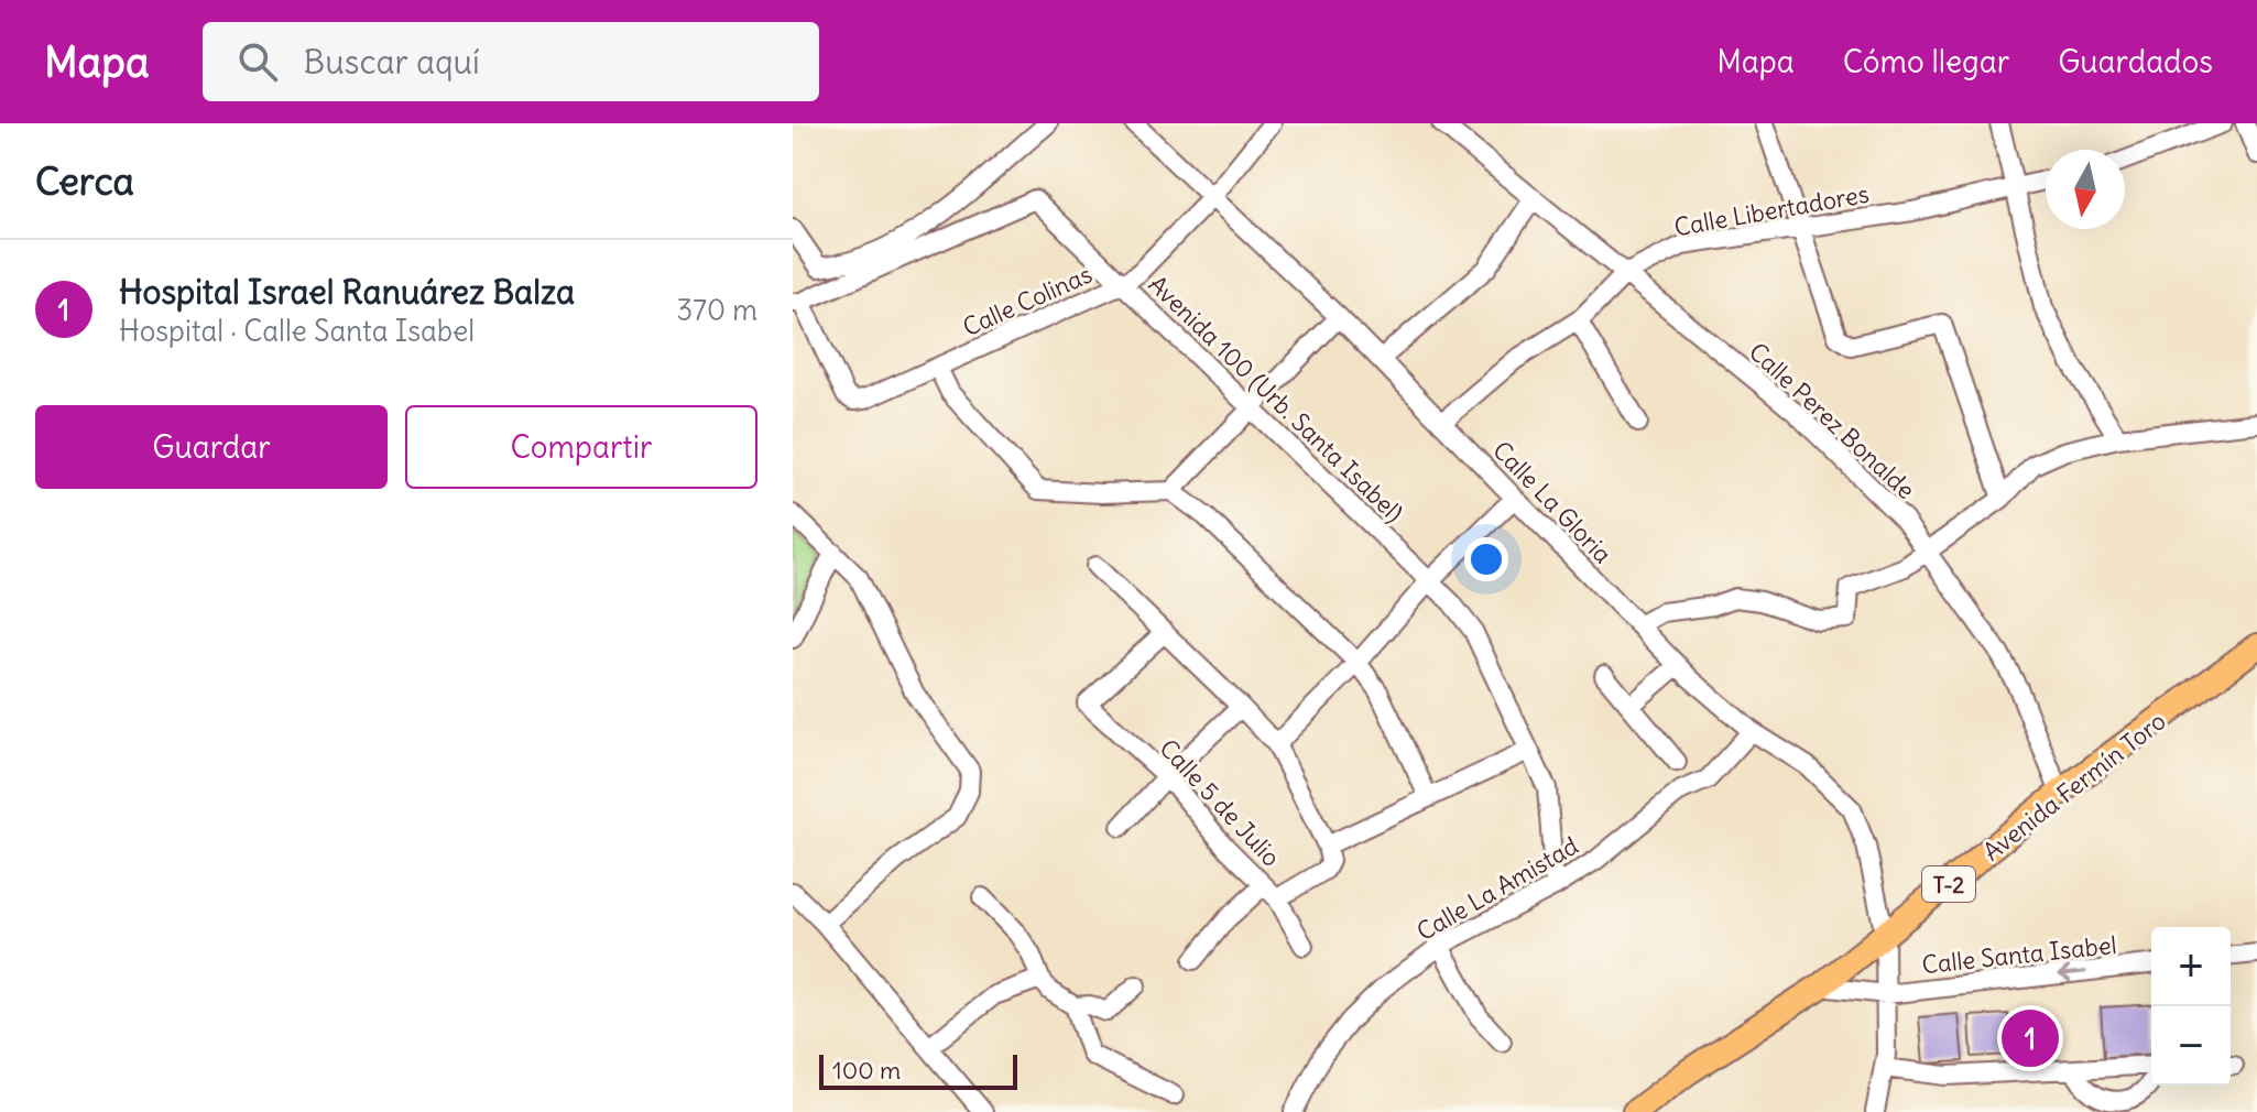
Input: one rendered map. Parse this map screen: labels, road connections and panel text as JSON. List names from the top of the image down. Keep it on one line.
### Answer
{"streets":{"highway":["Avenida Fermín Toro","T-2"],"street":["Calle Libertadores","Calle Colinas","Avenida 100 (Urb. Santa Isabel)","Calle Perez Bonalde","Calle La Gloria","Calle 5 de Julio","Calle La Amistad","Calle Santa Isabel"]},"crossings":[["Calle Libertadores","Calle Perez Bonalde"],["Calle Libertadores","Calle La Gloria"],["Calle Colinas","Avenida 100 (Urb. Santa Isabel)"],["Calle Colinas","Calle La Gloria"],["Avenida 100 (Urb. Santa Isabel)","Calle La Amistad"],["Calle Perez Bonalde","Avenida Fermín Toro"],["Calle La Gloria","Avenida Fermín Toro"],["Calle La Gloria","Calle La Amistad"],["Calle La Gloria","Calle Santa Isabel"],["Avenida Fermín Toro","Calle Santa Isabel"]],"scale_bar":"100 m","north":"bottom","page":{"header":"Mapa","search":"Buscar aquí","nav":["Mapa","Cómo llegar","Guardados"],"heading":"Cerca","list":[{"mark":"1","name":"Hospital Israel Ranuárez Balza","note":"Hospital · Calle Santa Isabel","value":"370 m"}],"buttons":["Guardar","Compartir"],"map_buttons":["+","−"],"pins":"1","scale":"100 m"}}
